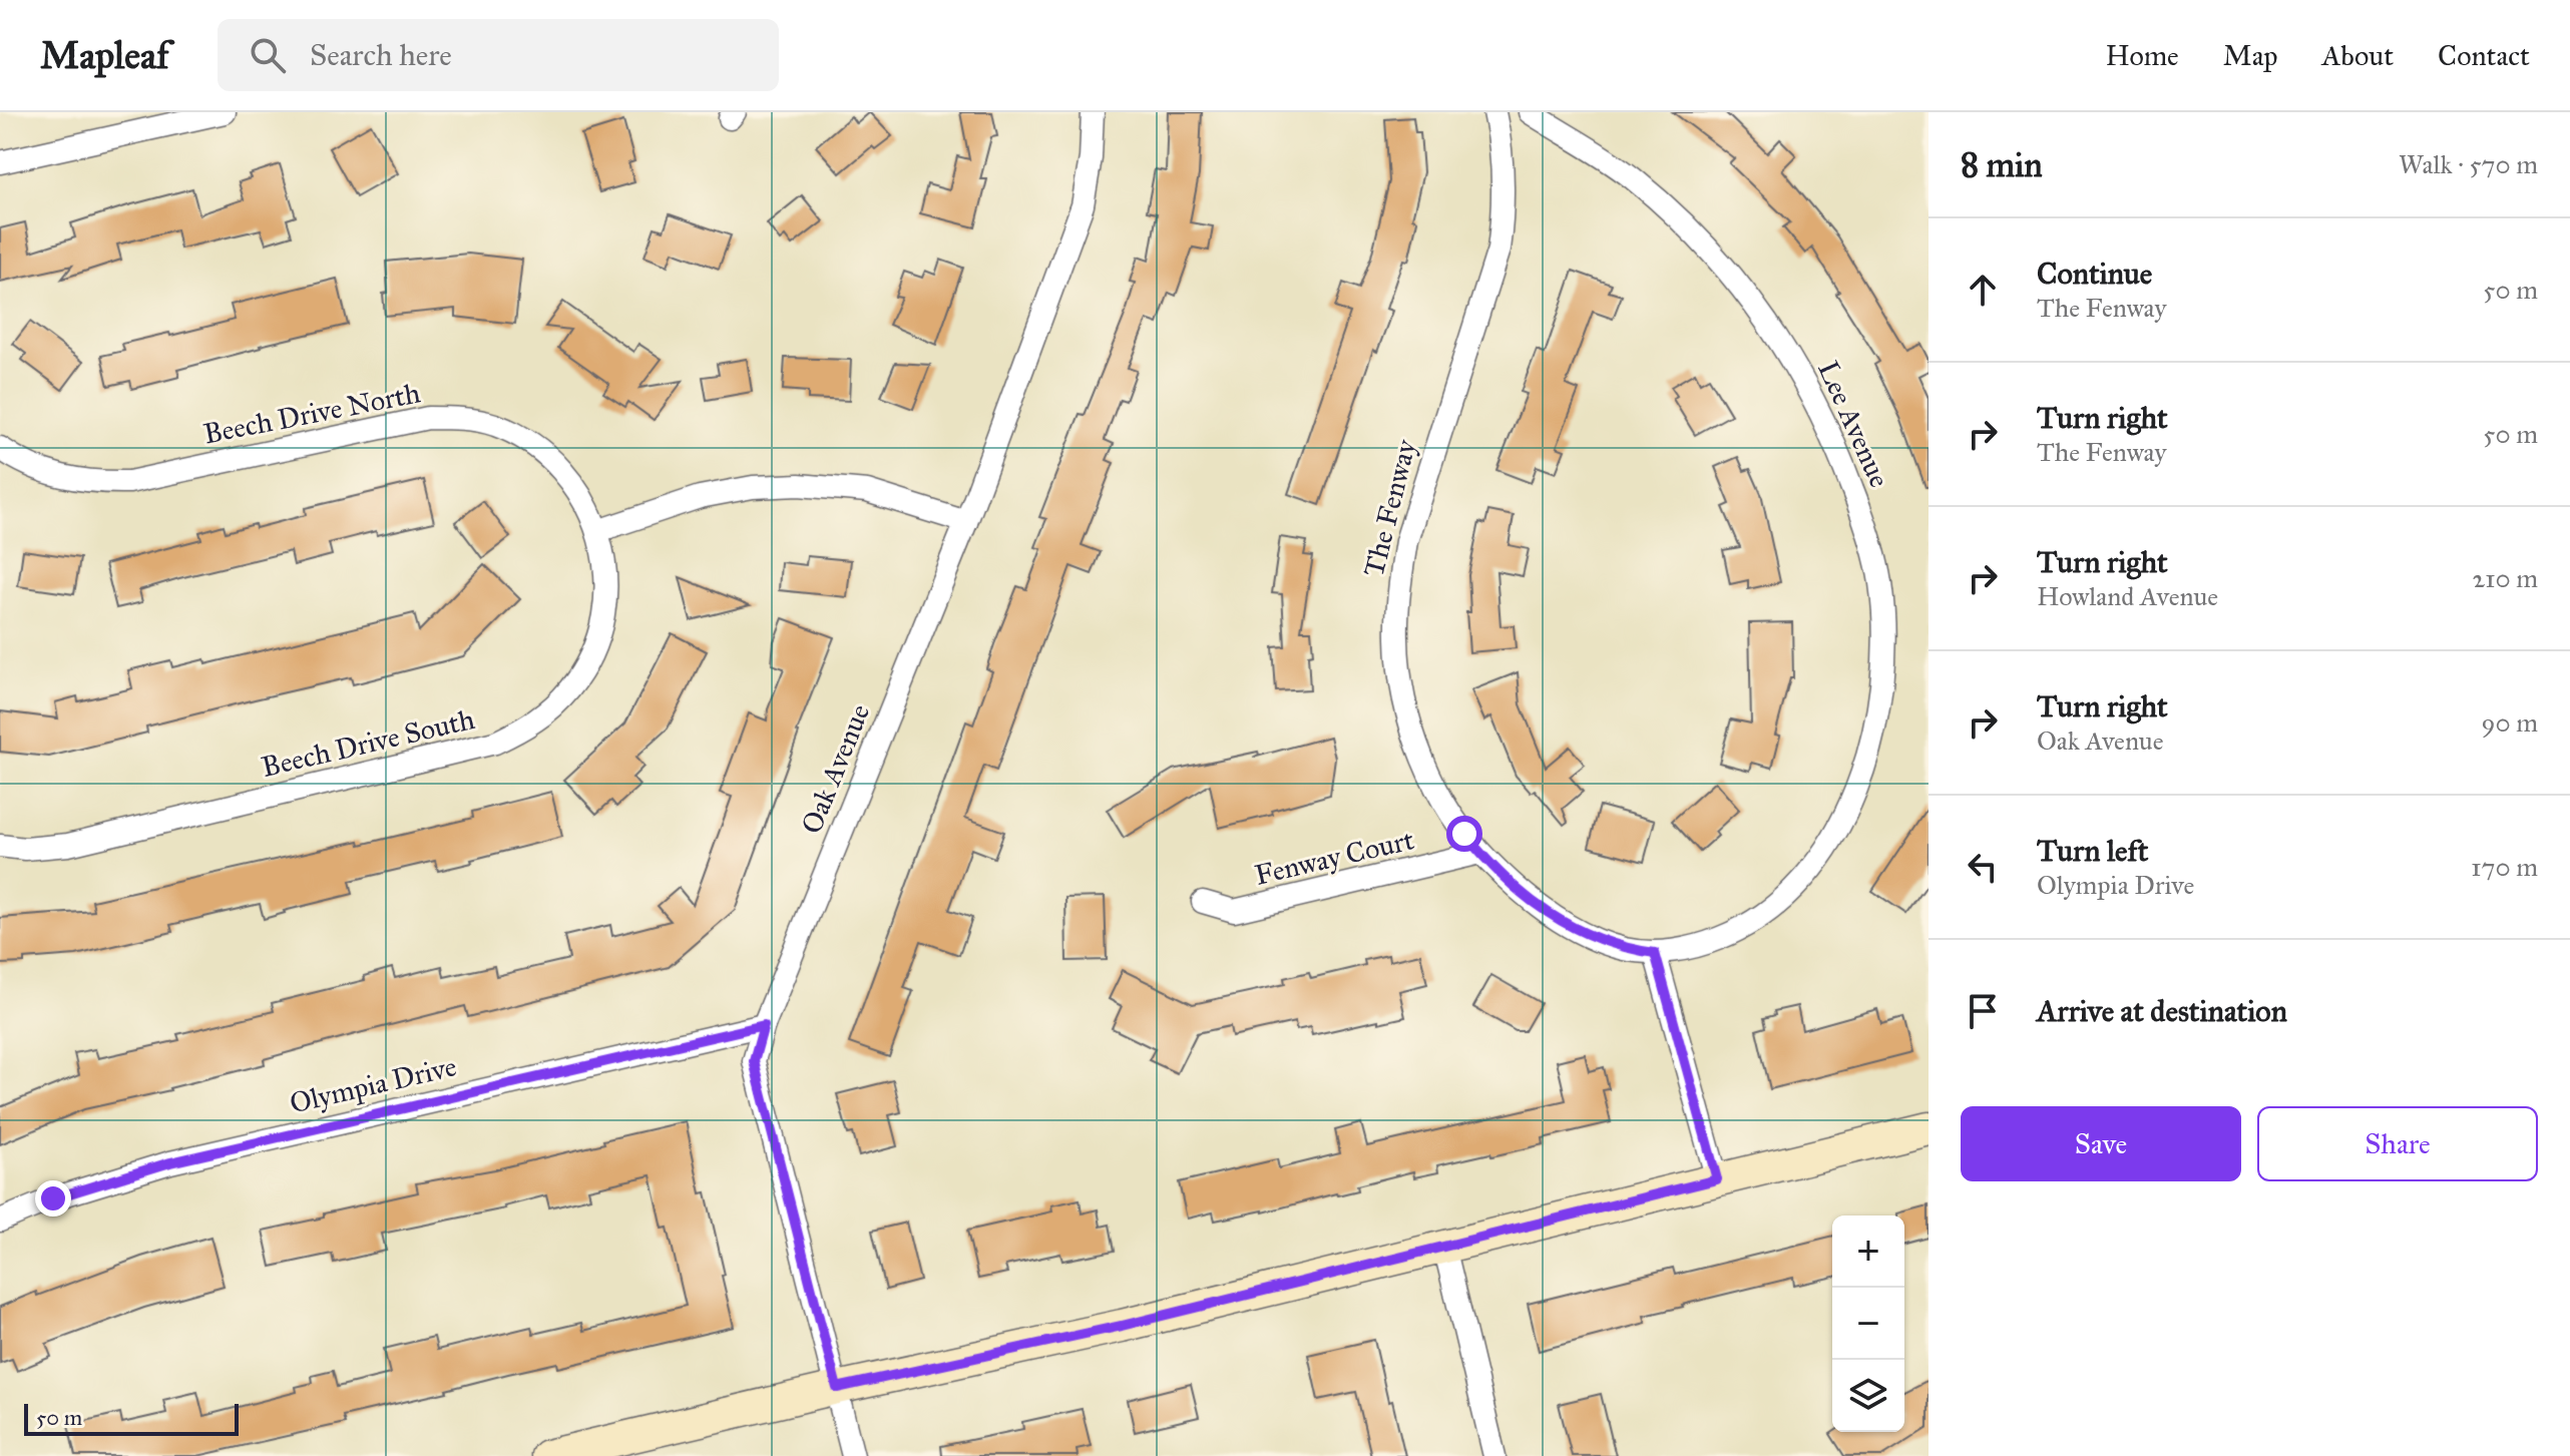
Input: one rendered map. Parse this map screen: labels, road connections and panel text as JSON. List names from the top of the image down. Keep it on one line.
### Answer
{"streets":{"street":["Beech Drive North","Lee Avenue","The Fenway","Beech Drive South","Oak Avenue","Fenway Court","Olympia Drive"]},"crossings":[["Beech Drive North","Beech Drive South"],["Lee Avenue","The Fenway"],["The Fenway","Fenway Court"],["Oak Avenue","Olympia Drive"]],"scale_bar":"50 m","page":{"header":"Mapleaf","search":"Search here","nav":["Home","Map","About","Contact"],"heading":["8 min","Walk · 570 m"],"list":[["Continue","The Fenway","50 m"],["Turn right","The Fenway","50 m"],["Turn right","Howland Avenue","210 m"],["Turn right","Oak Avenue","90 m"],["Turn left","Olympia Drive","170 m"],"Arrive at destination"],"buttons":["Save","Share"],"map_buttons":["+","−"],"scale":"50 m"}}
